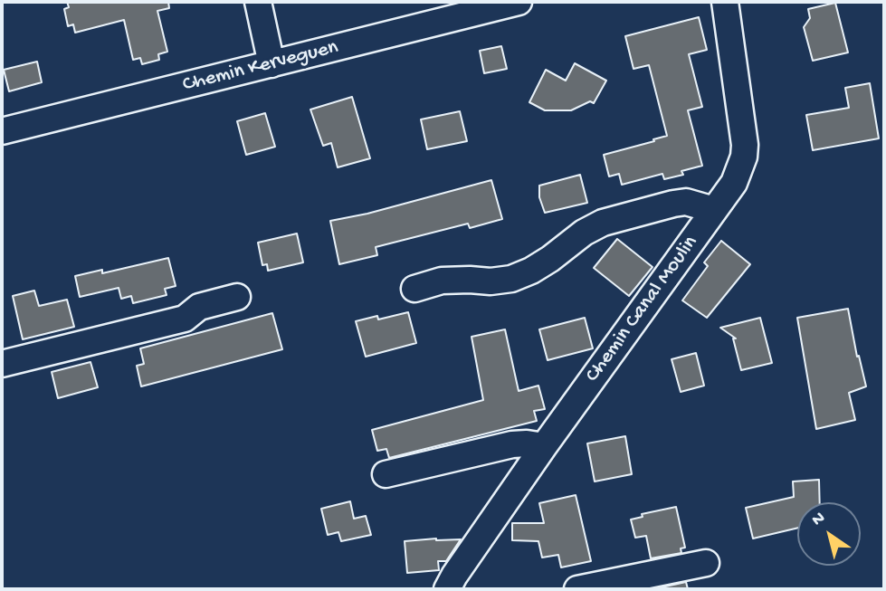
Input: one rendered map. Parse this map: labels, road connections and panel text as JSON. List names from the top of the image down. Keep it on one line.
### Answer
{"streets":{"street":["Chemin Kerveguen","Chemin Canal Moulin"]},"north":"top left"}
